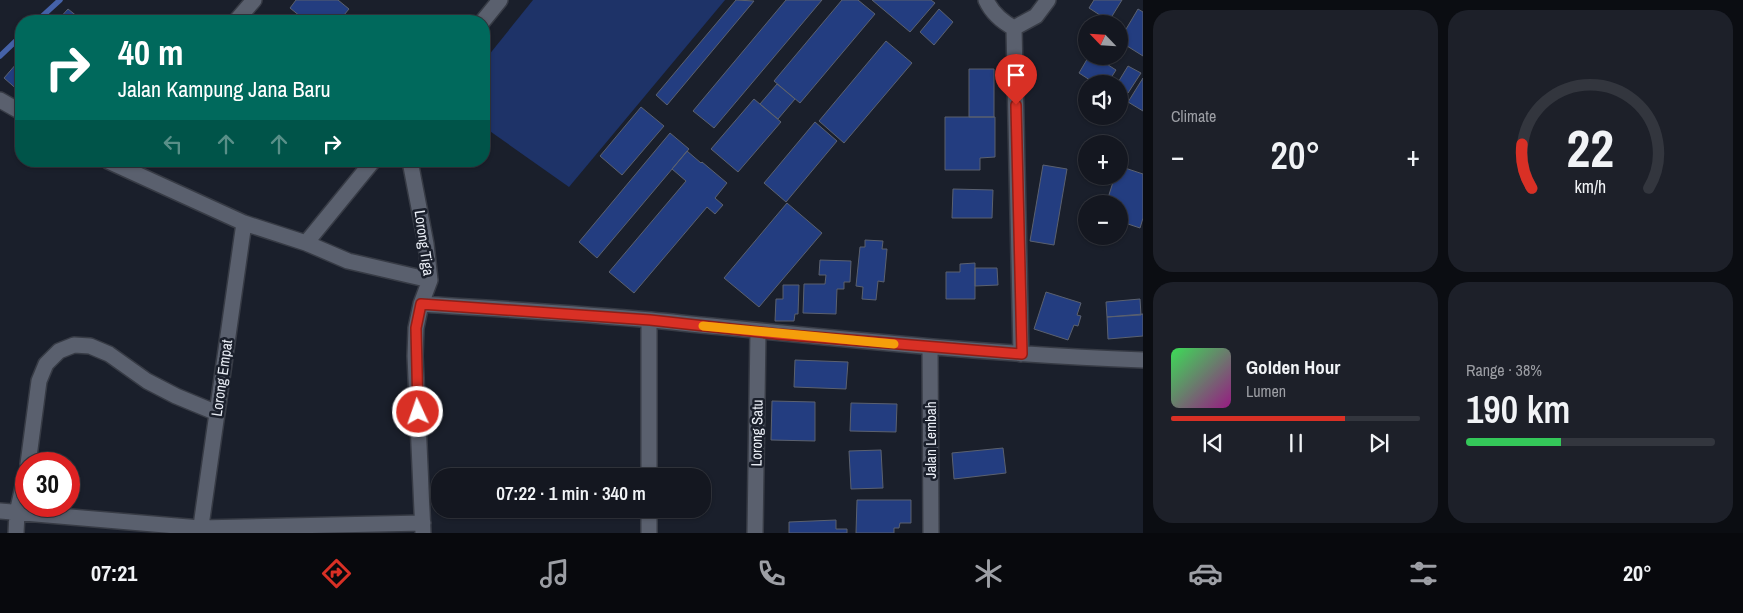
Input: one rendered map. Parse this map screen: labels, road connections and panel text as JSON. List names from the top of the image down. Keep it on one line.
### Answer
{"streets":{"street":["Lorong Tiga","Lorong Empat","Lorong Satu","Jalan Lembah"]},"north":"top left","page":{"tile":["Climate",["Range · 38%","190 km"]],"map_buttons":["+","−"],"turn":["40 m","Jalan Kampung Jana Baru"],"heat":["−","20°","+"],"song":["Golden Hour","Lumen"],"limit":"30","trip":"07:22 · 1 min · 340 m","tabs":["07:21","20°"],"gauge":["22","km/h"]}}
